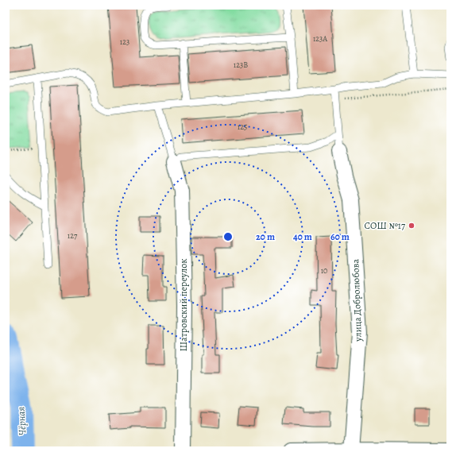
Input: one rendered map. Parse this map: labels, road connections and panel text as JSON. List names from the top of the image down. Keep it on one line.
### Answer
{"streets":{"street":["улица Добролюбова","Шатровский переулок"]},"water":["Чёрная"],"places":["СОШ №17"],"house_numbers":["123А","123","123В","125","127","10"],"rings":["20 m","40 m","60 m"]}
